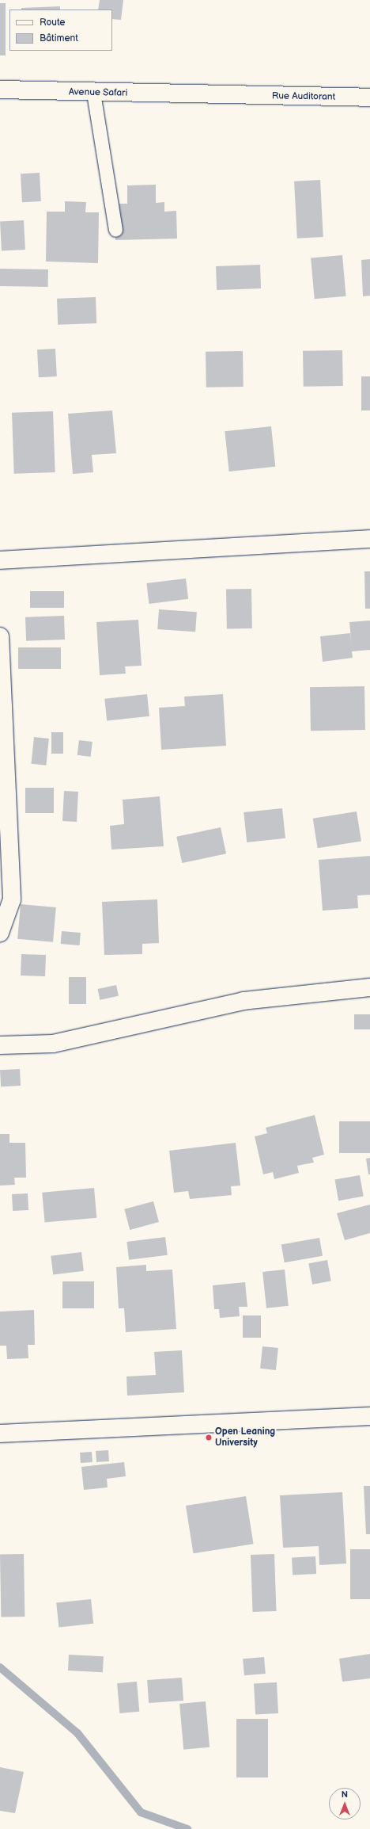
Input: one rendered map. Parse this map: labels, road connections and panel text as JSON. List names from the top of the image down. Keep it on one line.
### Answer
{"streets":{"street":["Avenue Safari","Rue Auditorant"]},"crossings":[["Avenue Safari","Rue Auditorant"]],"places":["Open Leaning University"],"legend":["Route","Bâtiment"],"north":"top"}
